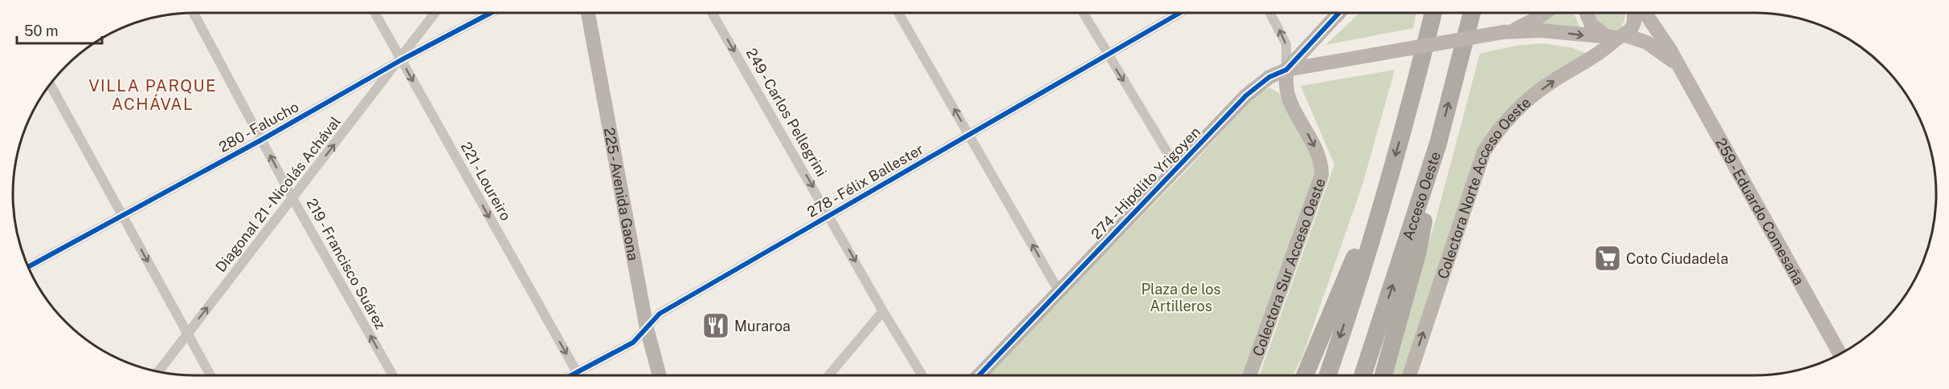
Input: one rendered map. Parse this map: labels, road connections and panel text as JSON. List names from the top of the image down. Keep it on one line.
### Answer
{"streets":{"highway":["Acceso Oeste"],"street":["249 - Carlos Pellegrini","280 - Falucho","278 - Félix Ballester","221 - Loureiro","274 - Hipólito Yrigoyen","Colectora Norte Acceso Oeste","Diagonal 21 - Nicolás Achával","225 - Avenida Gaona","259 - Eduardo Comesaña","219 - Francisco Suárez","Colectora Sur Acceso Oeste"]},"crossings":[["249 - Carlos Pellegrini","278 - Félix Ballester"],["280 - Falucho","221 - Loureiro"],["280 - Falucho","Diagonal 21 - Nicolás Achával"],["280 - Falucho","219 - Francisco Suárez"],["278 - Félix Ballester","221 - Loureiro"],["278 - Félix Ballester","225 - Avenida Gaona"],["221 - Loureiro","Diagonal 21 - Nicolás Achával"],["274 - Hipólito Yrigoyen","Colectora Sur Acceso Oeste"],["Colectora Norte Acceso Oeste","259 - Eduardo Comesaña"],["Diagonal 21 - Nicolás Achával","219 - Francisco Suárez"]],"one_way":["249 - Carlos Pellegrini","221 - Loureiro","Colectora Norte Acceso Oeste","Diagonal 21 - Nicolás Achával","219 - Francisco Suárez","Colectora Sur Acceso Oeste"],"districts":["VILLA PARQUE ACHÁVAL"],"parks":["Plaza de los Artilleros"],"places":{"supermarket":["Coto Ciudadela"],"restaurant":["Muraroa"]},"scale_bar":"50 m"}
